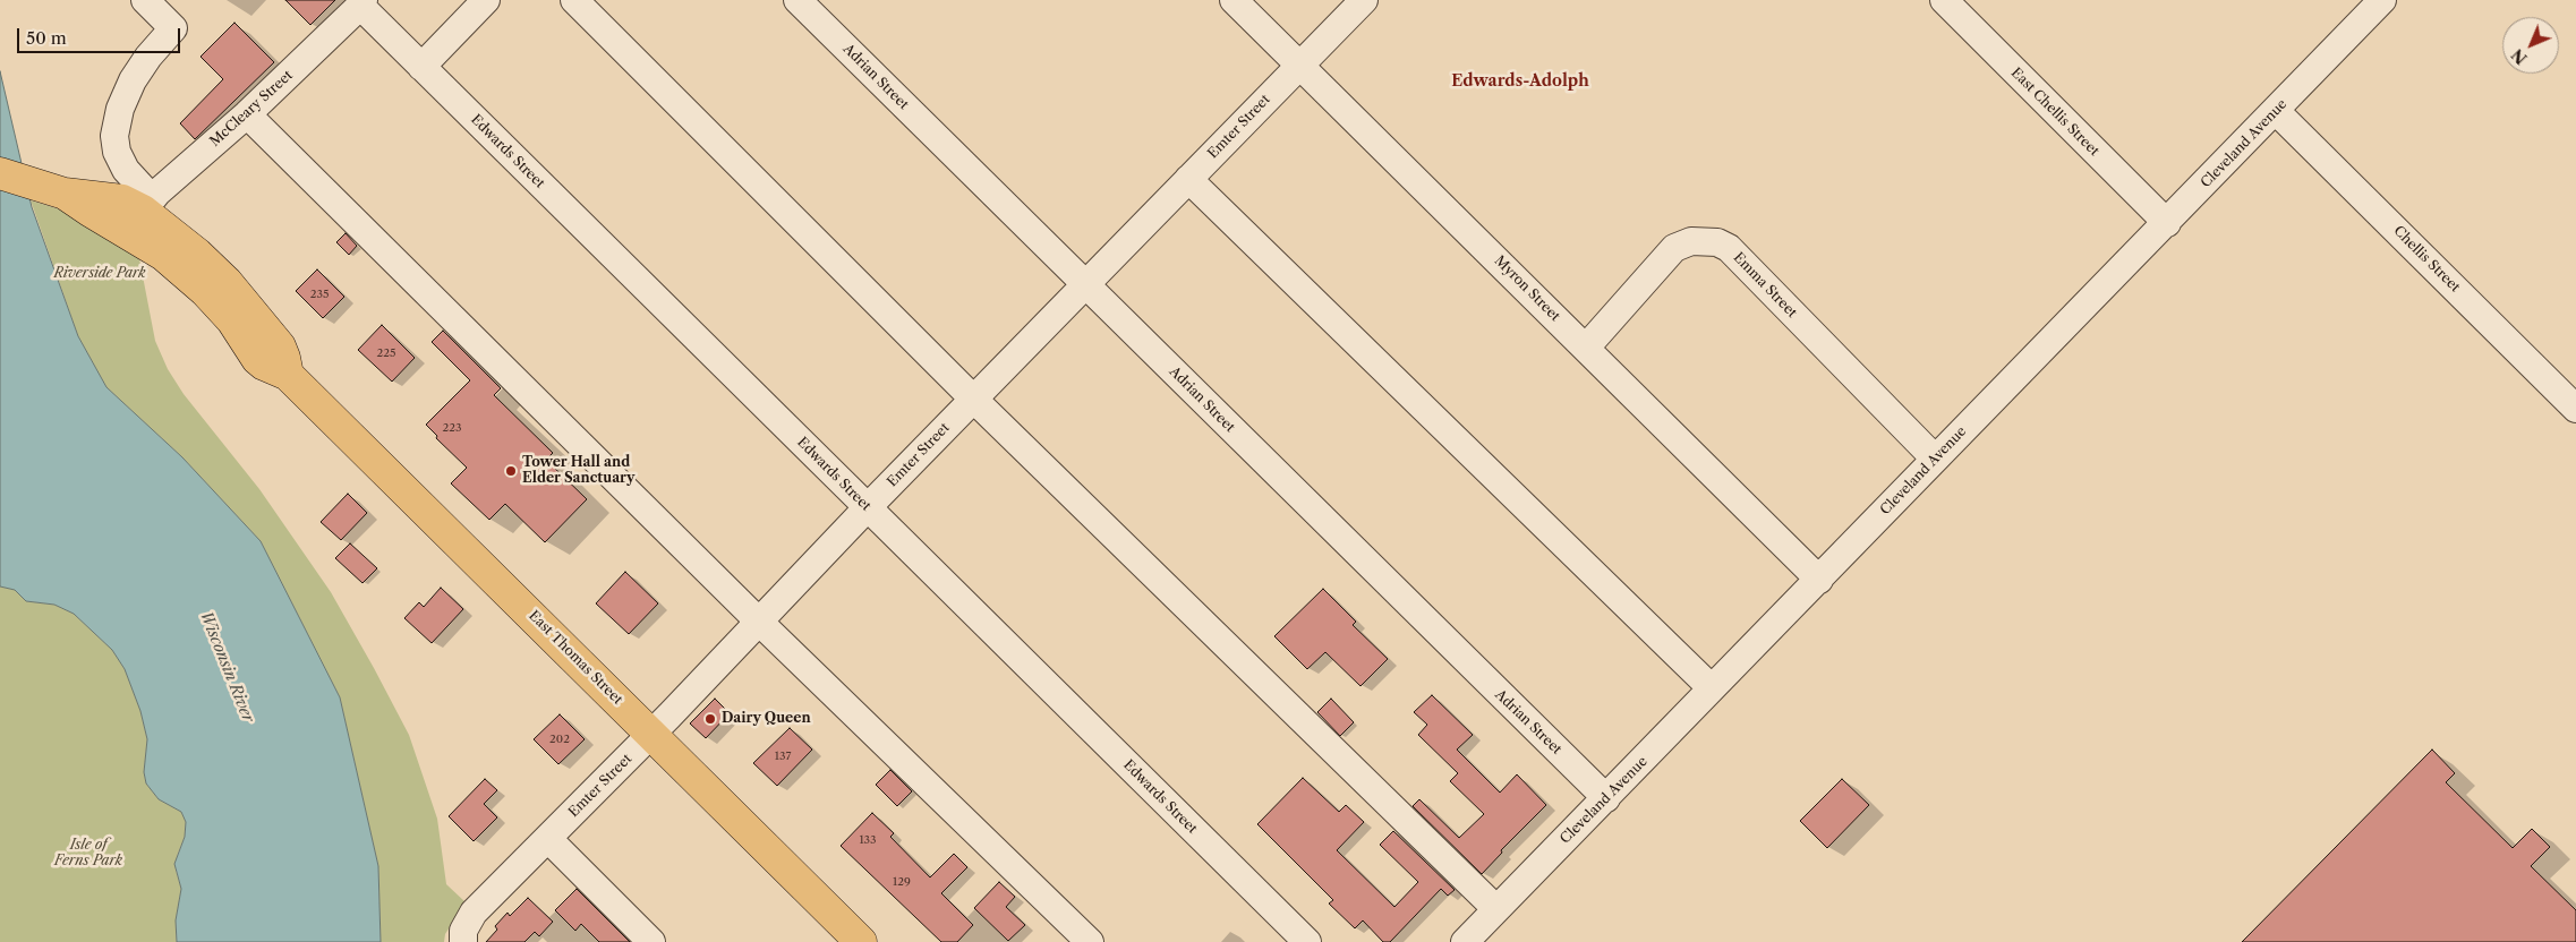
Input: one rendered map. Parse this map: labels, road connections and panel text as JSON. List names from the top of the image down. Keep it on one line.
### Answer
{"streets":{"main road":["East Thomas Street"],"street":["Adrian Street","McCleary Street","East Chellis Street","Emter Street","Cleveland Avenue","Edwards Street","Chellis Street","Emma Street","Myron Street"]},"crossings":[["Adrian Street","Emter Street"],["Adrian Street","Cleveland Avenue"],["McCleary Street","Edwards Street"],["East Chellis Street","Cleveland Avenue"],["Emter Street","Edwards Street"],["Emter Street","Myron Street"],["Emter Street","East Thomas Street"],["Cleveland Avenue","Chellis Street"],["Cleveland Avenue","Emma Street"],["Cleveland Avenue","Myron Street"],["Emma Street","Myron Street"]],"districts":["Edwards-Adolph"],"water":["Wisconsin River"],"parks":["Riverside Park","Isle of Ferns Park"],"places":["Tower Hall and Elder Sanctuary","Dairy Queen"],"house_numbers":["235","225","223","202","137","133","129"],"scale_bar":"50 m","north":"bottom left"}
